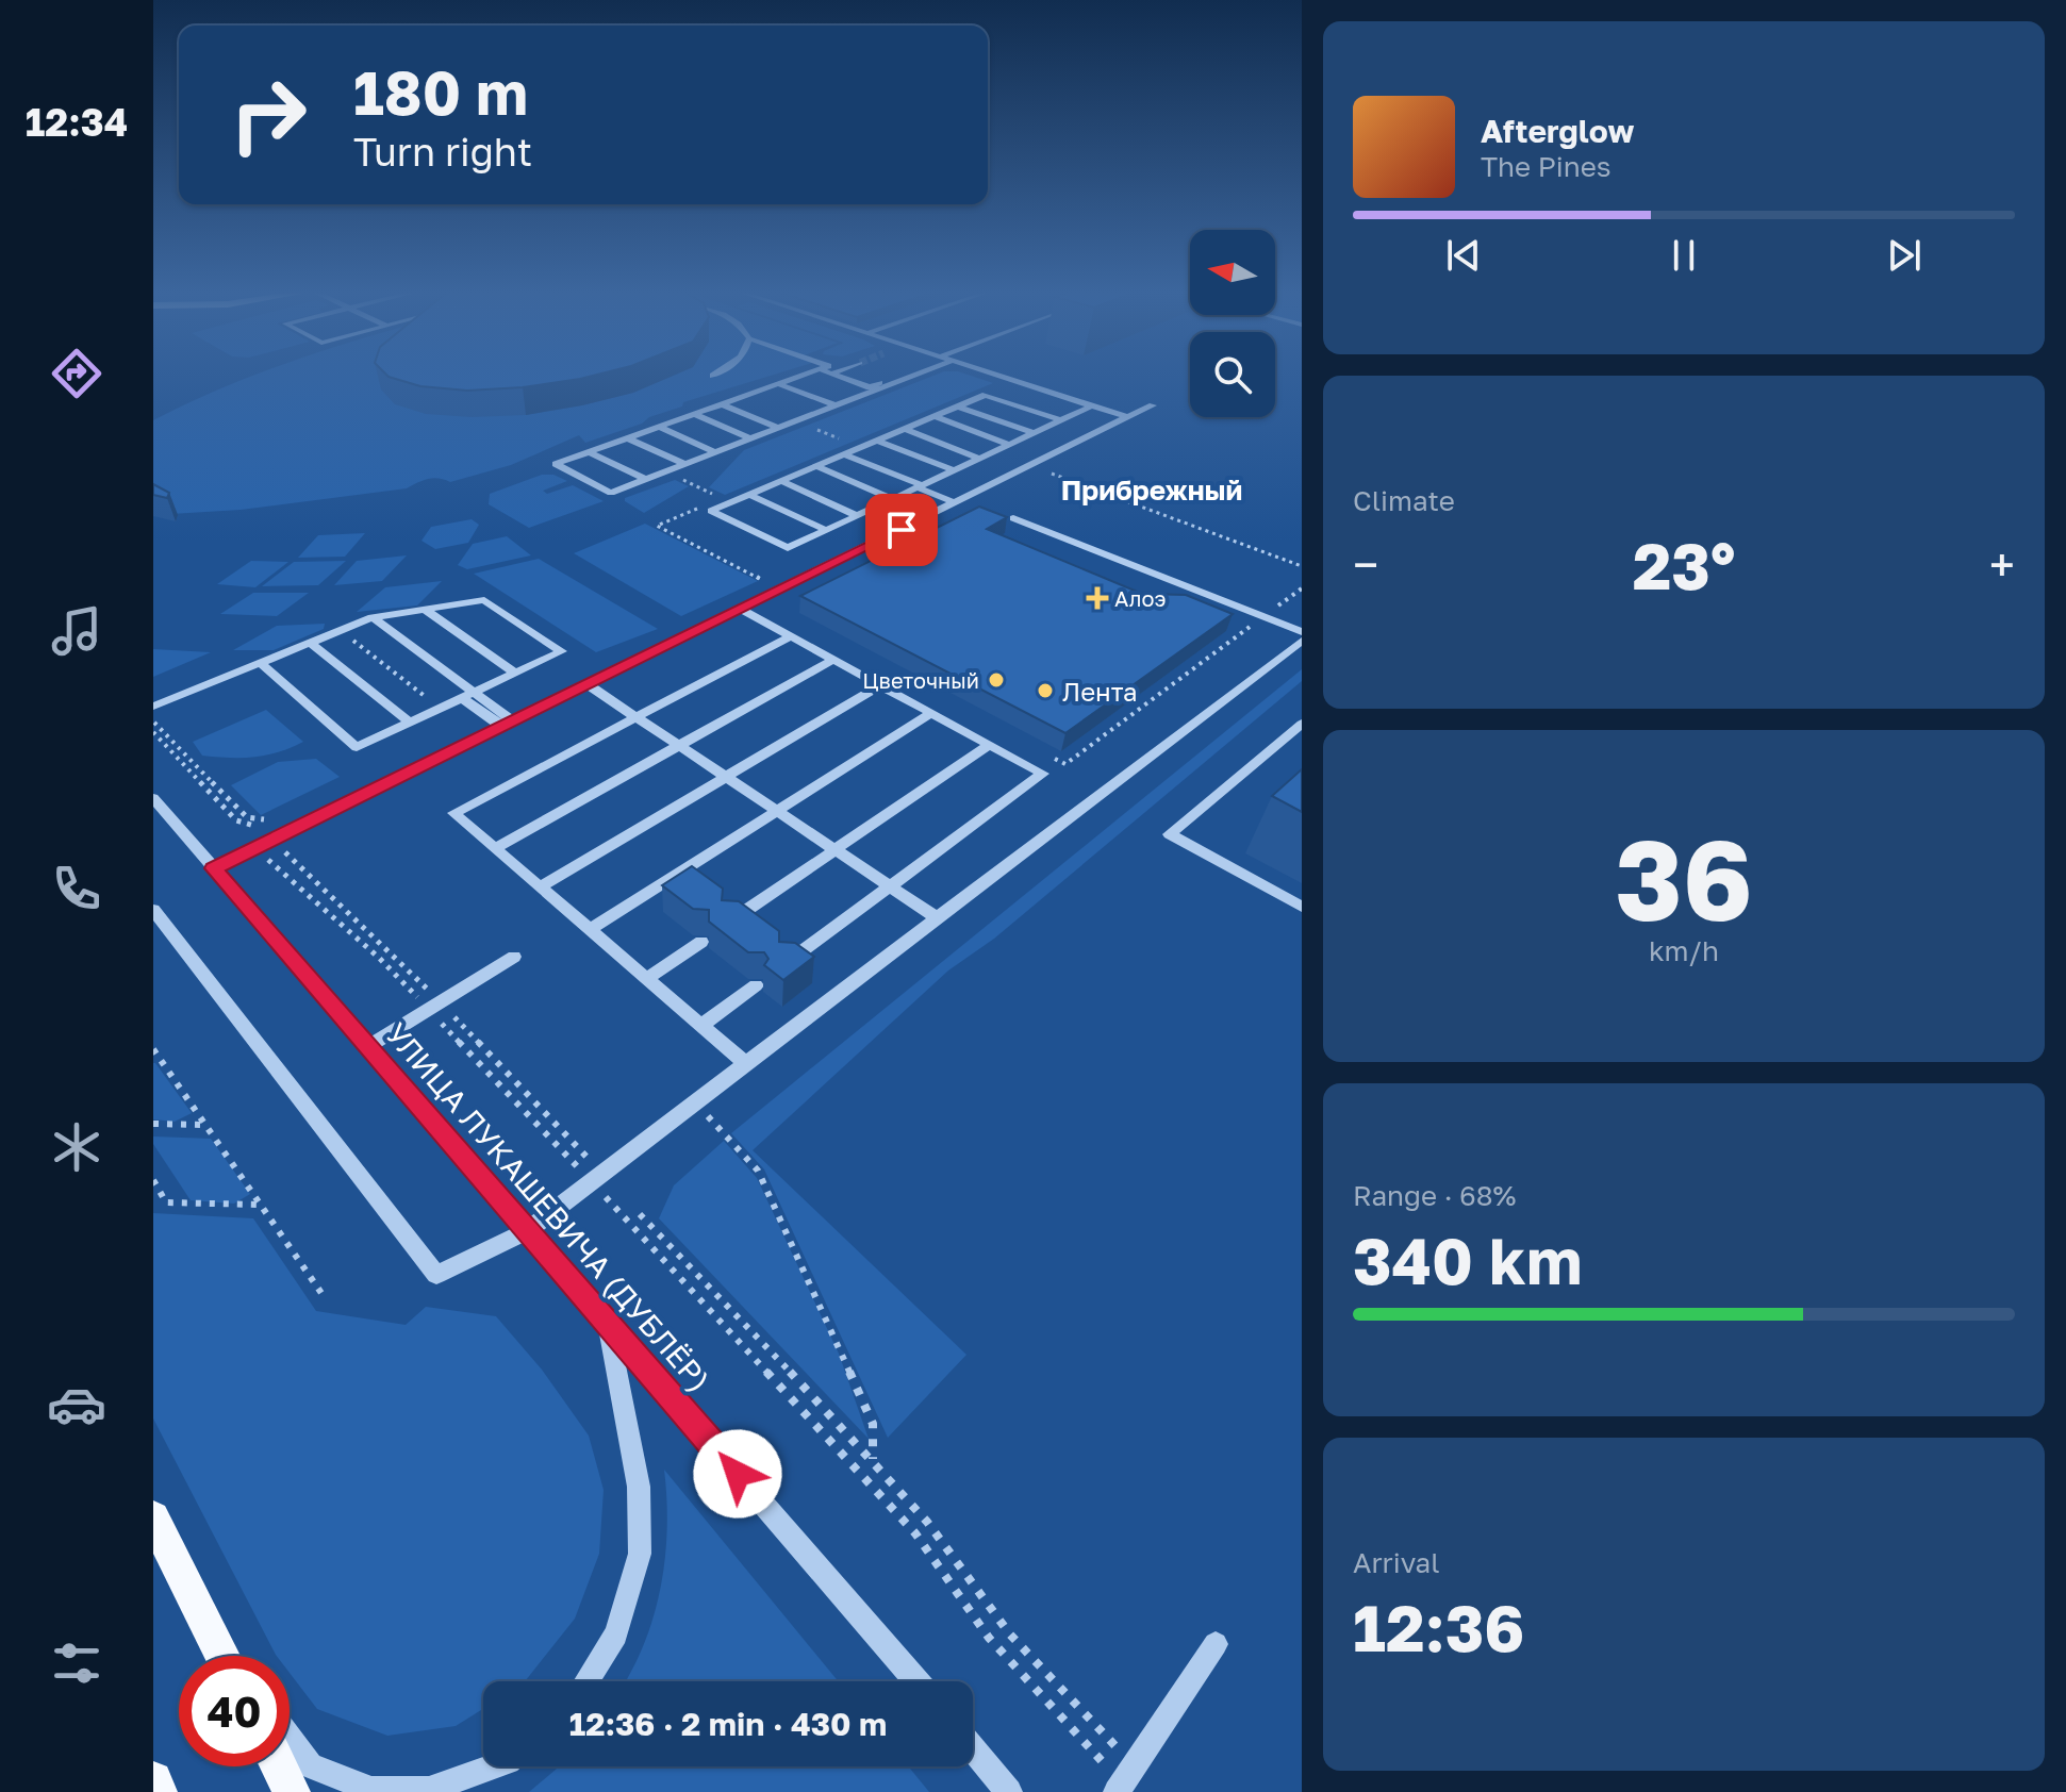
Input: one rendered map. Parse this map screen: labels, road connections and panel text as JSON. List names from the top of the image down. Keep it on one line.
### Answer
{"streets":{"street":["УЛИЦА ЛУКАШЕВИЧА (ДУБЛЁР)"]},"districts":["Прибрежный"],"places":{"health":["Алоэ"],"other":["Цветочный","Лента"]},"north":"left","page":{"tabs":"12:34","turn":["180 m","Turn right"],"song":["Afterglow","The Pines"],"tile":["Climate",["36","km/h"],["Range · 68%","340 km"],["Arrival","12:36"]],"heat":["−","23°","+"],"limit":"40","trip":"12:36 · 2 min · 430 m"}}
